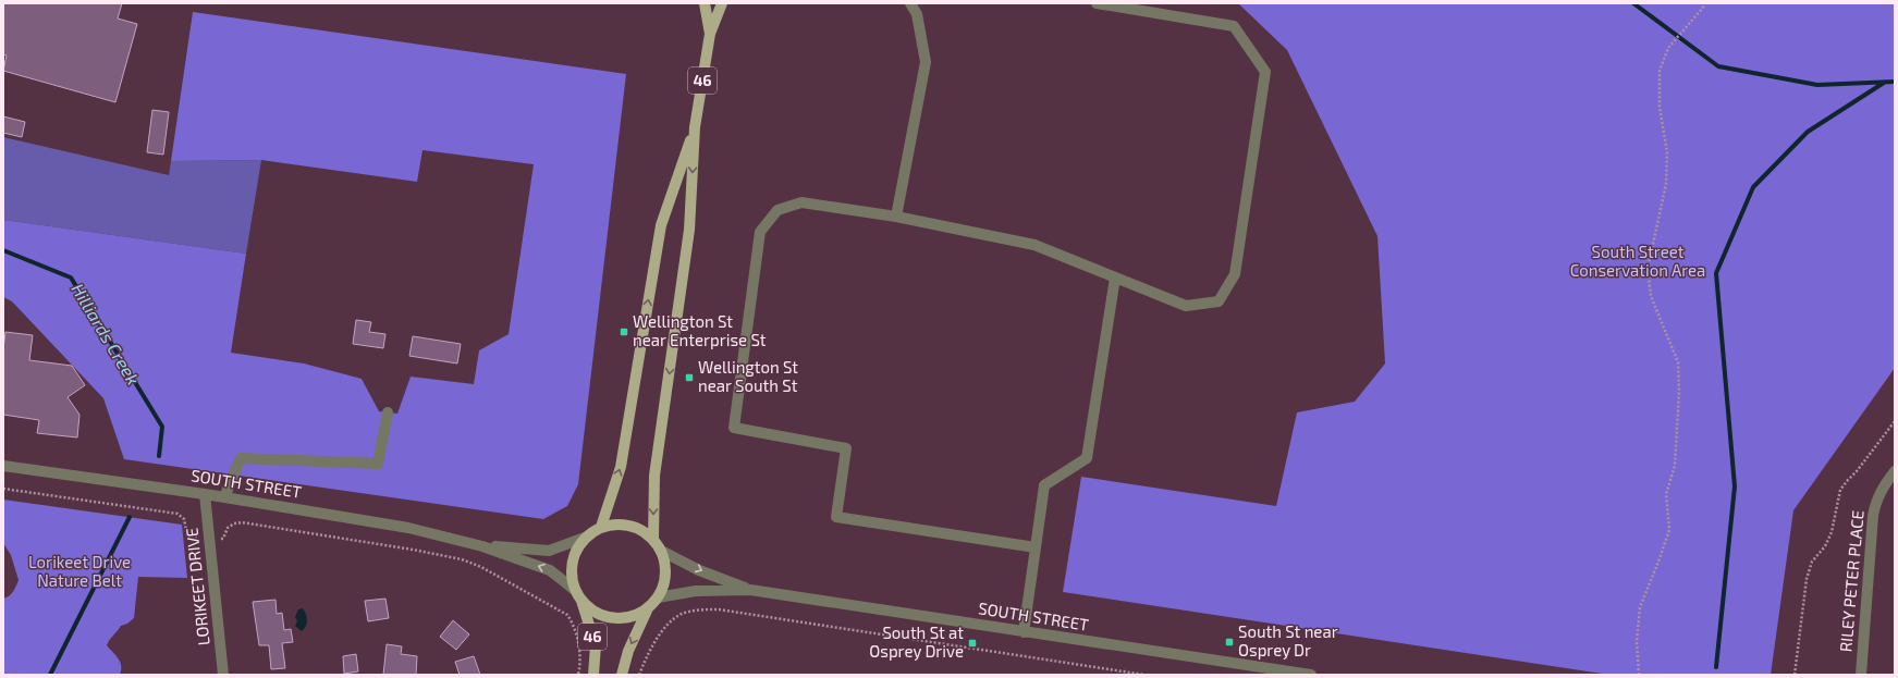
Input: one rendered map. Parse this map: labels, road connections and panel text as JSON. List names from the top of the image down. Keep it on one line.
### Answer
{"streets":{"main road":["46"],"street":["SOUTH STREET","RILEY PETER PLACE","LORIKEET DRIVE"]},"crossings":[["46","SOUTH STREET"],["SOUTH STREET","LORIKEET DRIVE"]],"water":["Hilliards Creek"],"parks":["South Street Conservation Area","Lorikeet Drive Nature Belt"],"places":{"transit":["Wellington St near Enterprise St","Wellington St near South St","South St near Osprey Dr","South St at Osprey Drive"]}}
